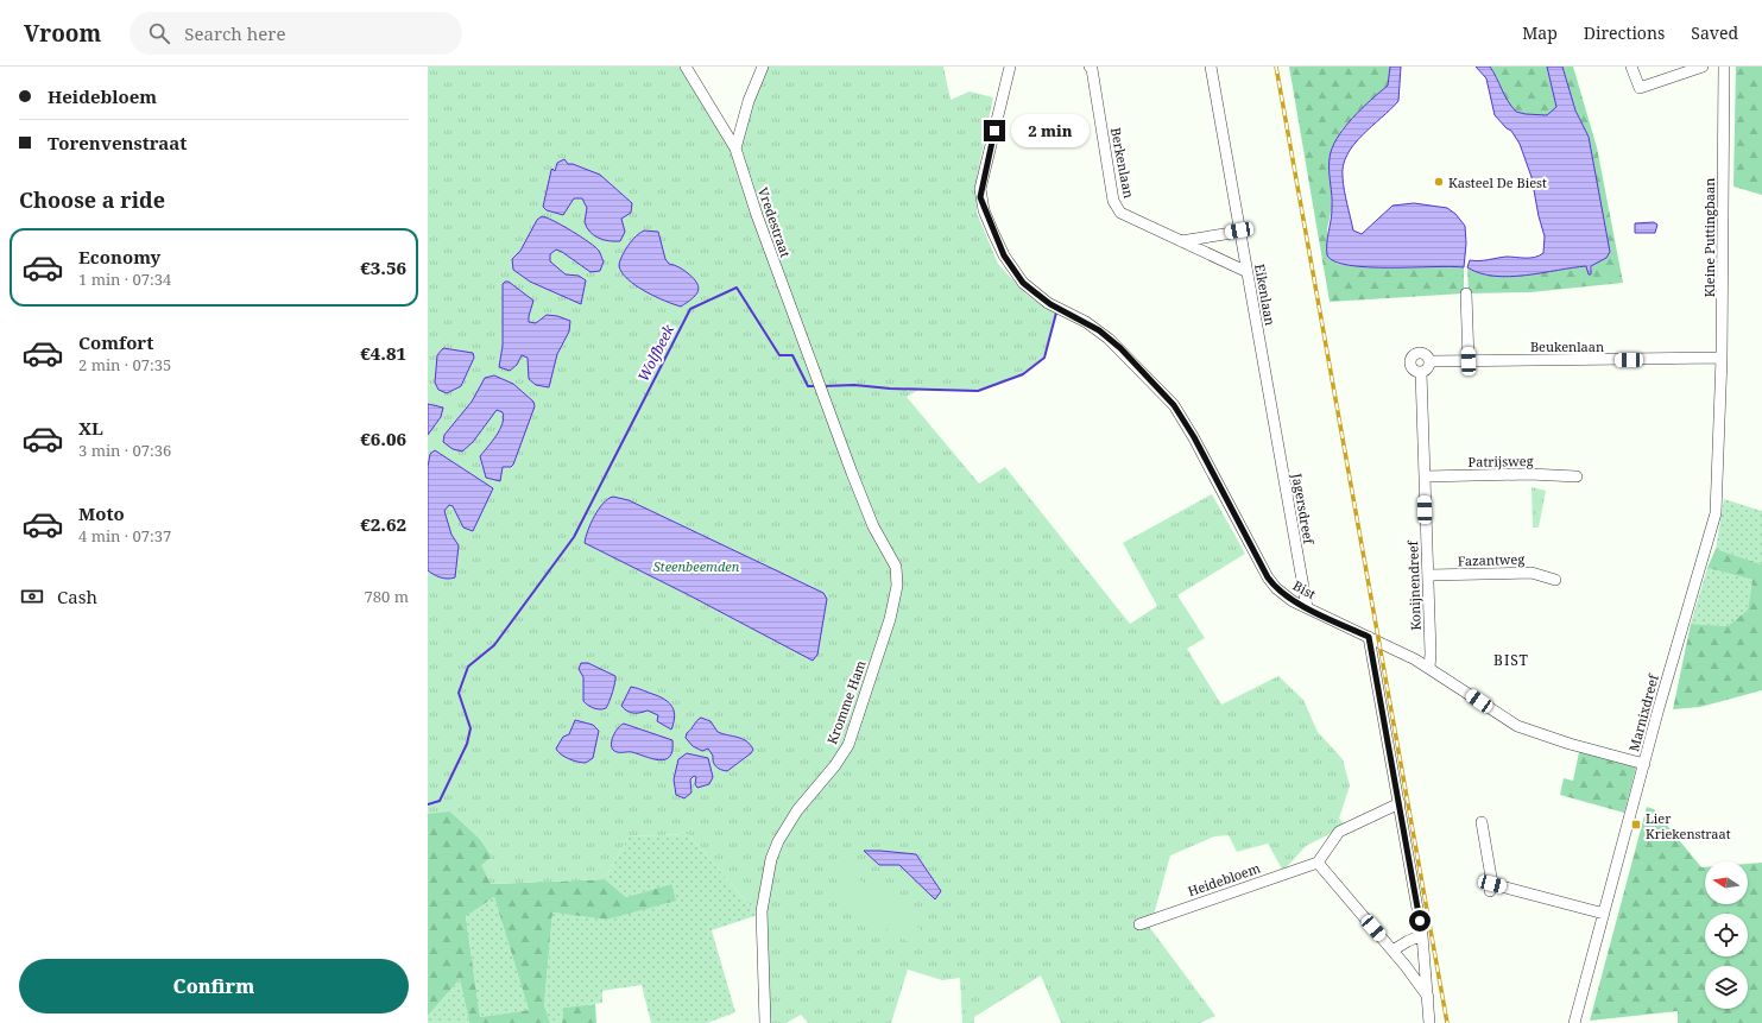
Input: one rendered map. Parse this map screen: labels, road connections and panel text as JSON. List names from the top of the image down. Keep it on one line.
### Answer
{"streets":{"street":["Berkenlaan","Vredestraat","Kleine Puttingbaan","Eikenlaan","Beukenlaan","Patrijsweg","Jagersdreef","Fazantweg","Konijnendreef","Bist","Kromme Ham","Marnixdreef","Heidebloem"]},"crossings":[["Berkenlaan","Eikenlaan"],["Vredestraat","Kromme Ham"],["Kleine Puttingbaan","Beukenlaan"],["Kleine Puttingbaan","Marnixdreef"],["Eikenlaan","Jagersdreef"],["Beukenlaan","Konijnendreef"],["Patrijsweg","Konijnendreef"],["Jagersdreef","Bist"],["Fazantweg","Konijnendreef"],["Konijnendreef","Bist"],["Bist","Marnixdreef"]],"districts":["BIST"],"water":["Wolfbeek"],"parks":["Steenbeemden"],"places":{"other":["Kasteel De Biest"],"transit":["Lier Kriekenstraat"]},"north":"left","page":{"header":"Vroom","search":"Search here","nav":["Map","Directions","Saved"],"banner":["Heidebloem","Torenvenstraat"],"bubble":"2 min","heading":"Choose a ride","list":[{"name":"Economy","note":"1 min · 07:34","value":"€3.56"},{"name":"Comfort","note":"2 min · 07:35","value":"€4.81"},{"name":"XL","note":"3 min · 07:36","value":"€6.06"},{"name":"Moto","note":"4 min · 07:37","value":"€2.62"}],"pay":["Cash","780 m"],"buttons":"Confirm"}}
